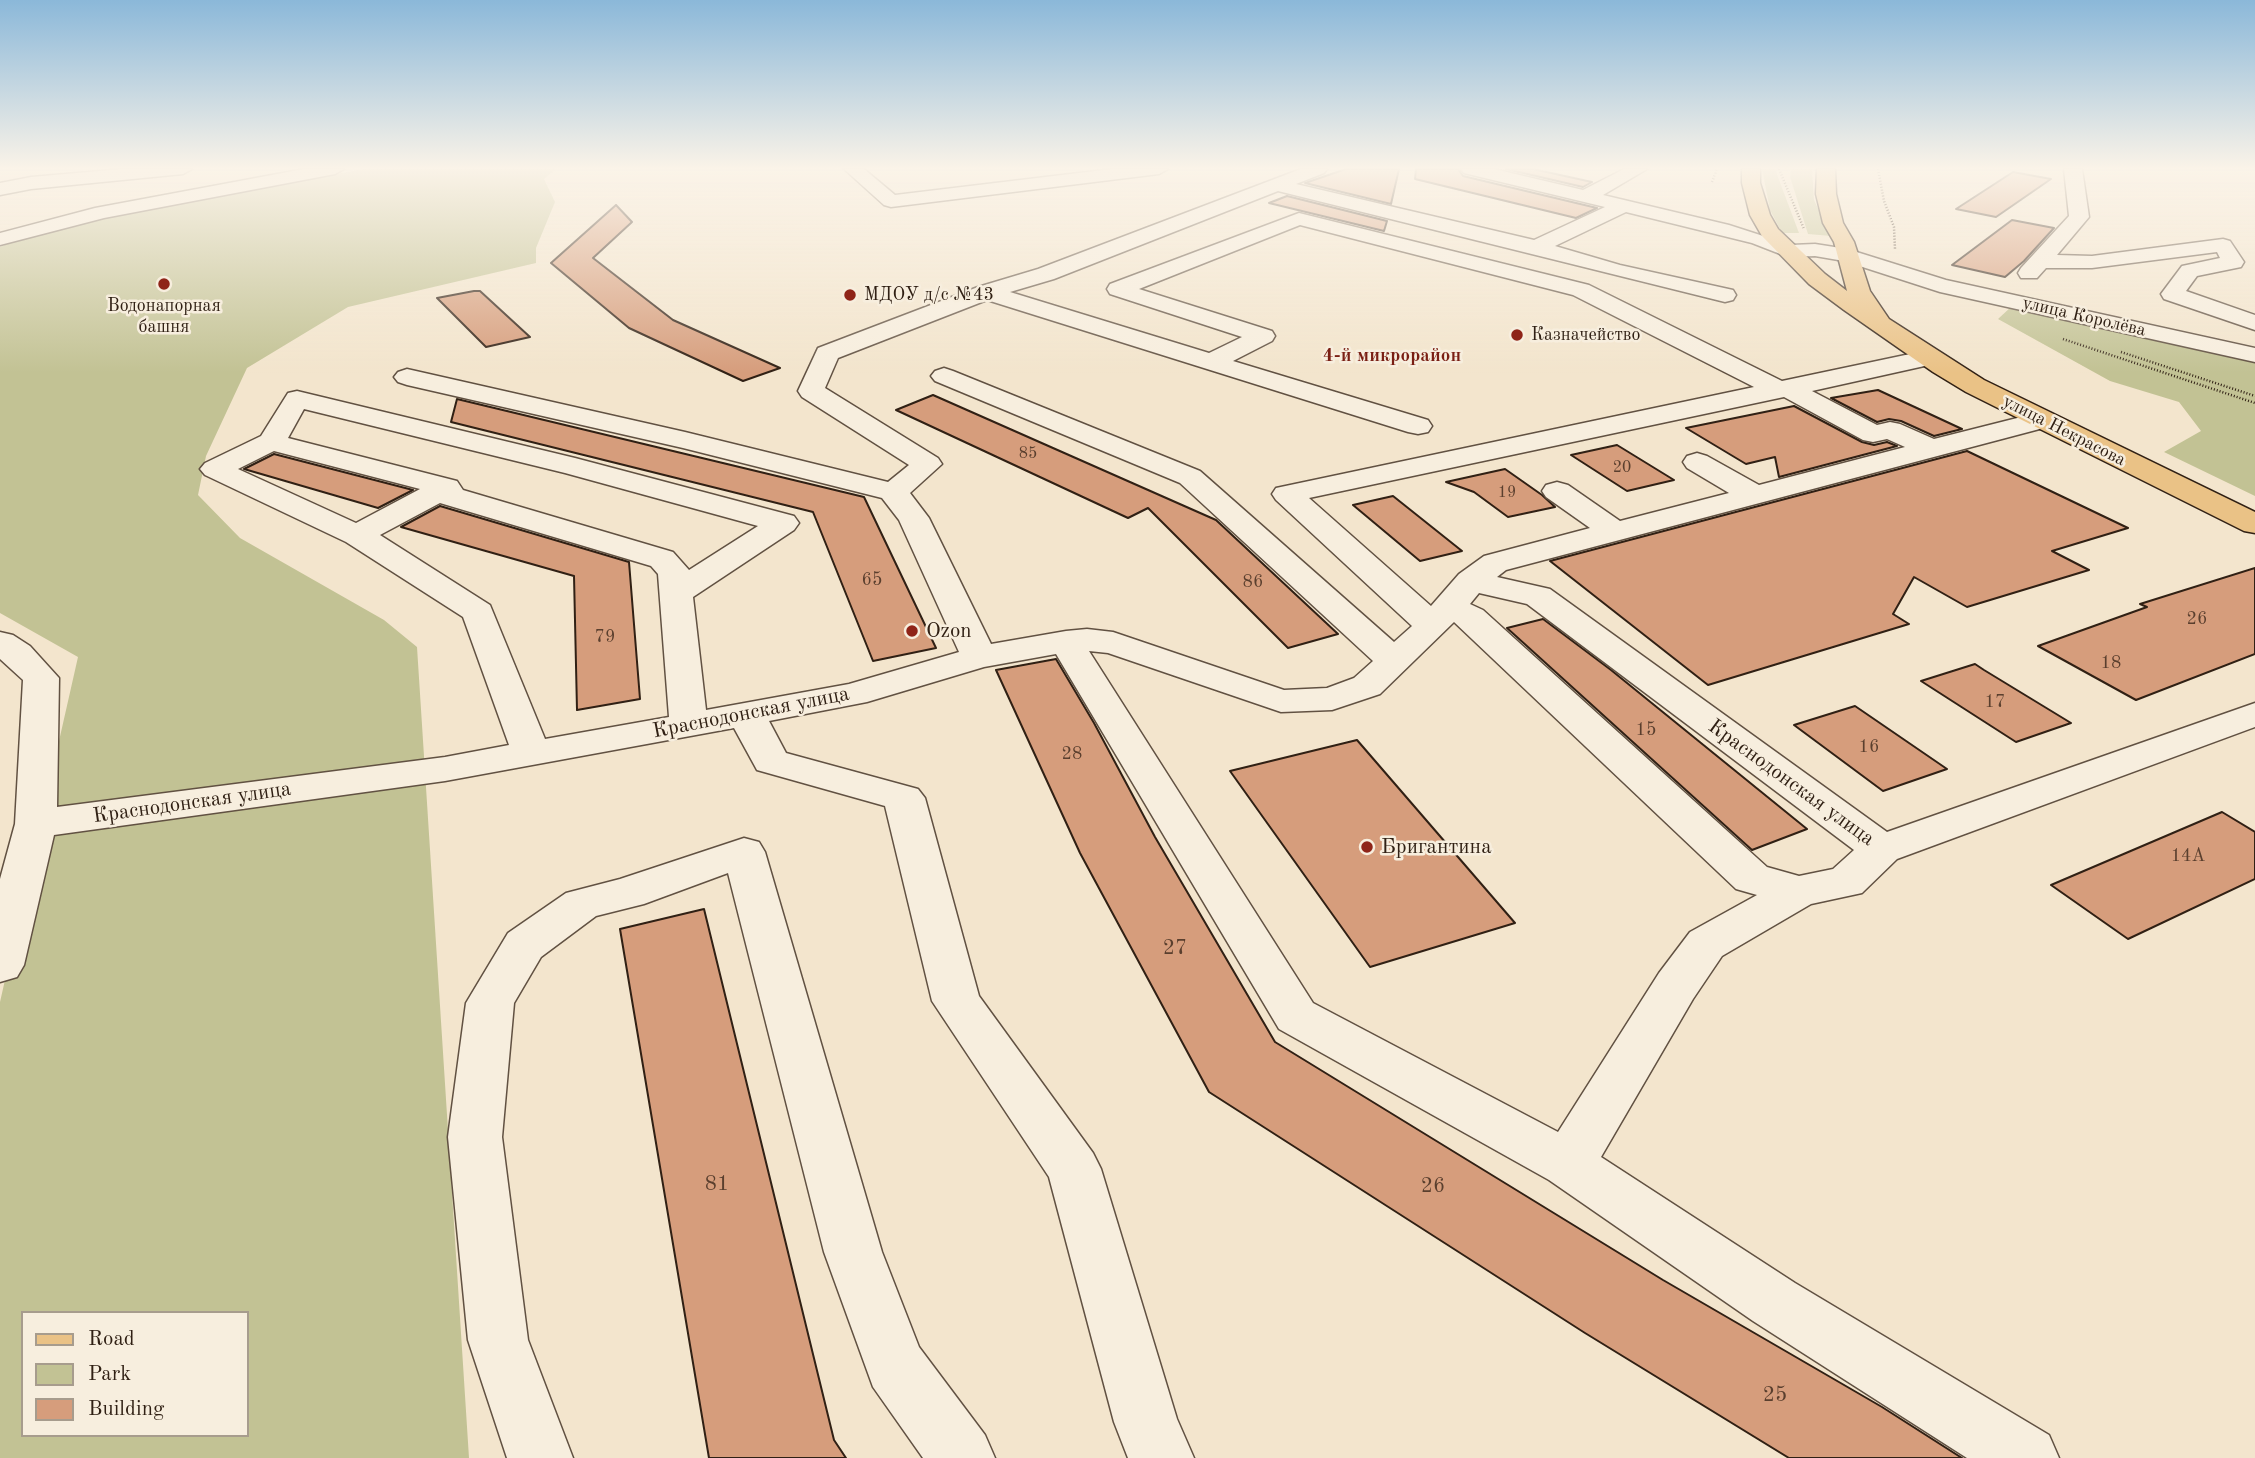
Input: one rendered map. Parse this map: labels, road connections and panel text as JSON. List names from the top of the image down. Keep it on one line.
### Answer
{"streets":{"main road":["улица Некрасова"],"street":["улица Королёва","Краснодонская улица"]},"crossings":[["улица Королёва","улица Некрасова"],["улица Некрасова","Краснодонская улица"]],"districts":["4-й микрорайон"],"places":["Водонапорная башня","МДОУ д/с №43","Казначейство","Ozon","Бригантина"],"house_numbers":["85","20","19","65","86","26","79","18","17","15","16","28","14А","27","81","26","25"],"legend":["Road","Park","Building"]}
